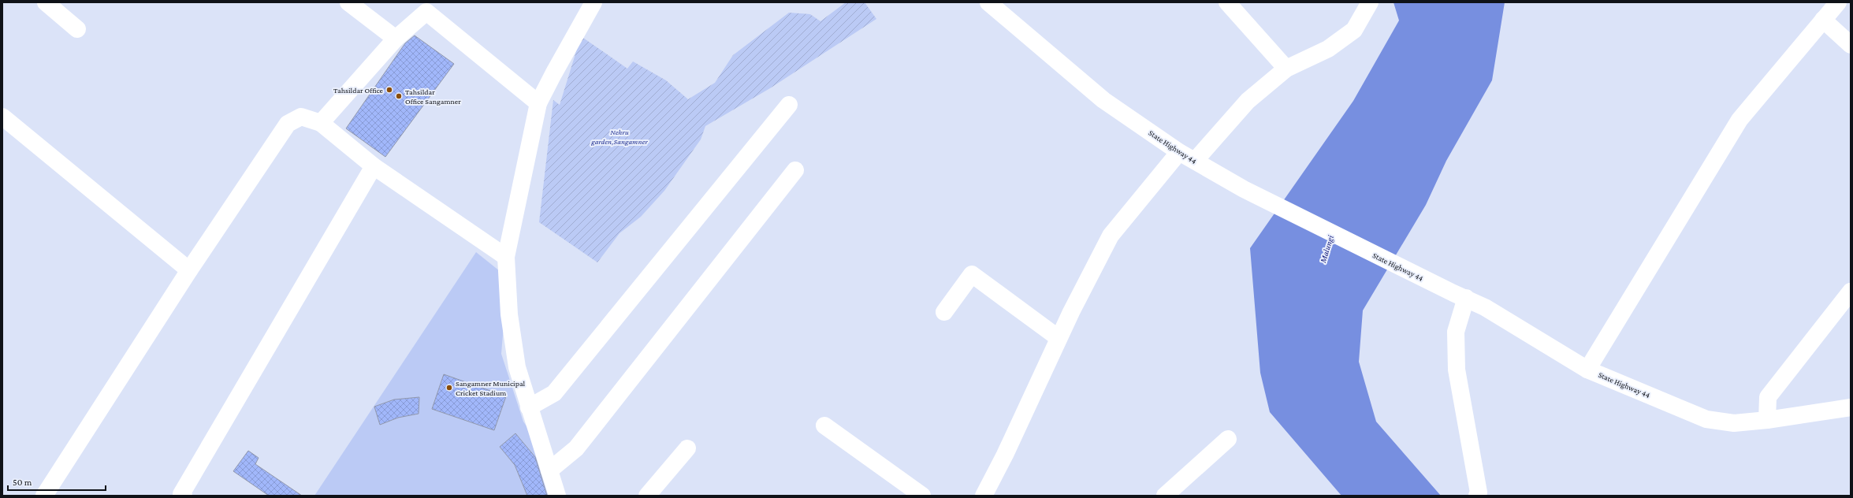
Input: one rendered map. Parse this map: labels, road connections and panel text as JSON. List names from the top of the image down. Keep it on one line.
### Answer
{"streets":{"street":["State Highway 44"]},"water":["Malungi"],"parks":["Nehru garden,Sangamner"],"places":["Tahsildar Office","Tahsildar Office Sangamner","Sangamner Municipal Cricket Stadium"],"scale_bar":"50 m"}
